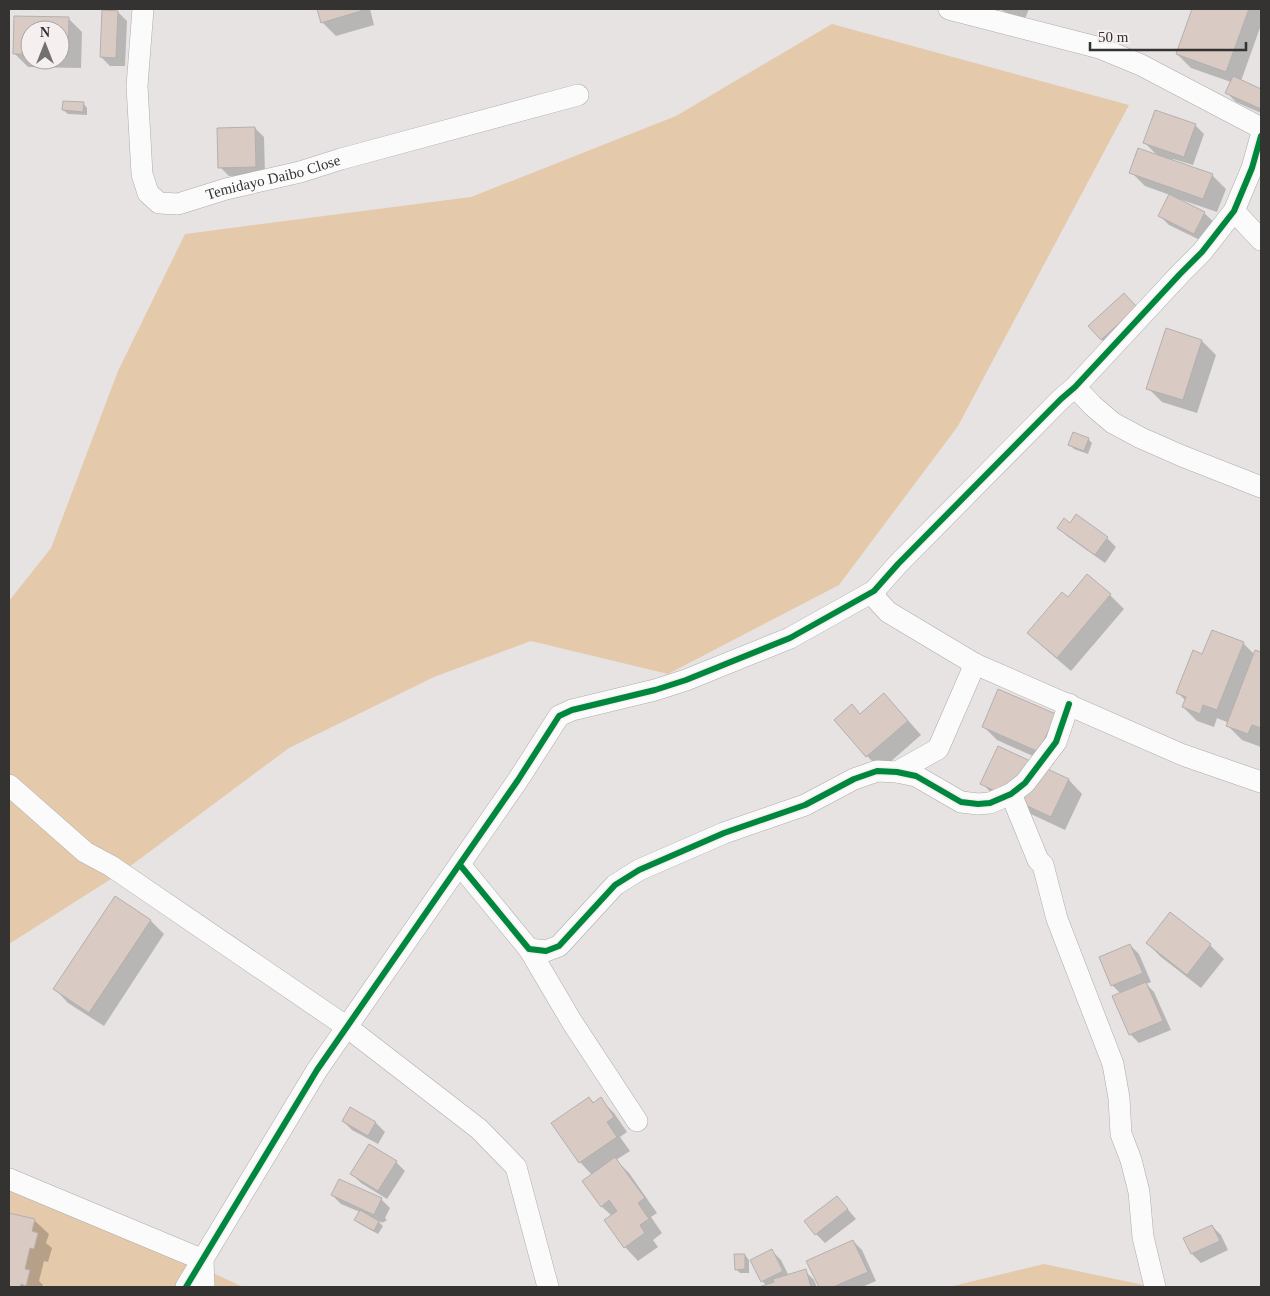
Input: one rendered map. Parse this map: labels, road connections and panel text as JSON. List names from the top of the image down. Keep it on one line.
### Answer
{"streets":{"street":["Temidayo Daibo Close"]},"scale_bar":"50 m","north":"top"}
